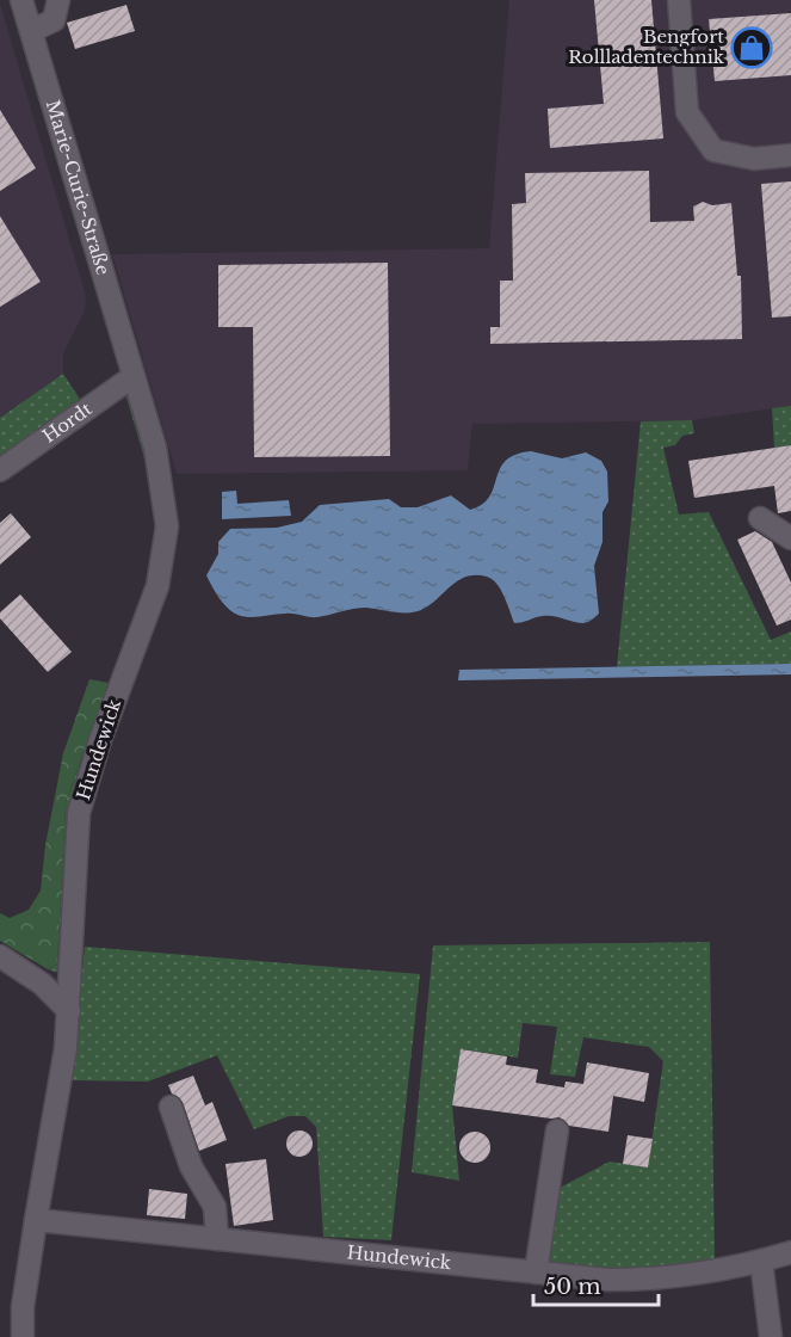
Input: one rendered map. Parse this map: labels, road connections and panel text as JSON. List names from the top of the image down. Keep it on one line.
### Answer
{"streets":{"street":["Marie-Curie-Straße","Hordt","Hundewick"]},"crossings":[["Marie-Curie-Straße","Hordt"],["Marie-Curie-Straße","Hundewick"],["Hordt","Hundewick"]],"places":{"shop":["Bengfort Rollladentechnik"]},"scale_bar":"50 m"}
